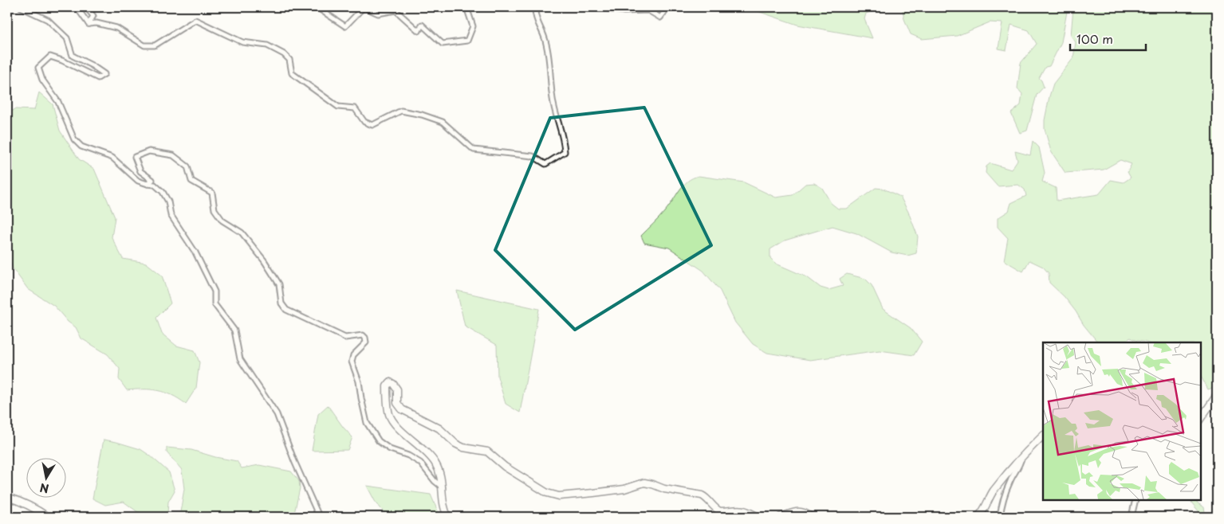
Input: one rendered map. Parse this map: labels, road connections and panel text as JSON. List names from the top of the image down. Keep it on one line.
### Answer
{"scale_bar":"100 m","north":"bottom"}
